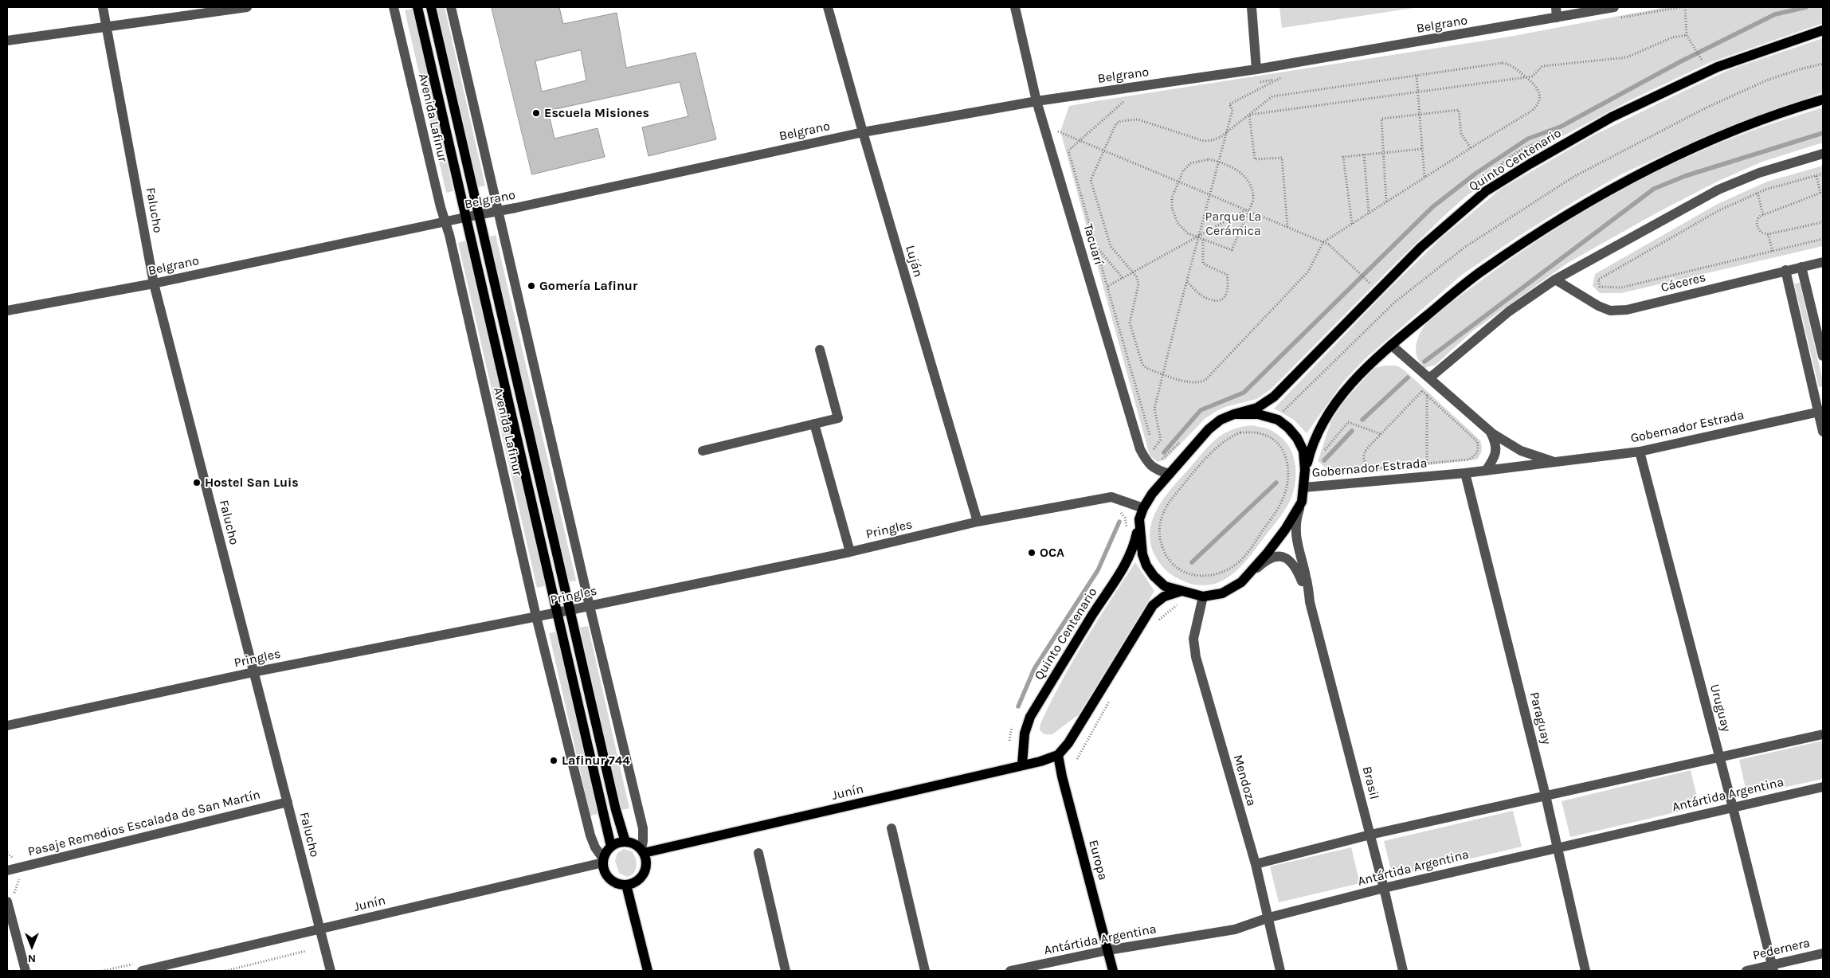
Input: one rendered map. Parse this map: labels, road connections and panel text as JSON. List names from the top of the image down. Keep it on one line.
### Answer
{"streets":{"main road":["Avenida Lafinur","Quinto Centenario","Junín","Europa"],"street":["Belgrano","Falucho","Tacuarí","Luján","Cáceres","Gobernador Estrada","Pringles","Uruguay","Paraguay","Mendoza","Brasil","Antártida Argentina","Pasaje Remedios Escalada de San Martín","Pedernera"]},"crossings":[["Belgrano","Avenida Lafinur"],["Belgrano","Falucho"],["Belgrano","Tacuarí"],["Belgrano","Luján"],["Avenida Lafinur","Pringles"],["Avenida Lafinur","Junín"],["Quinto Centenario","Tacuarí"],["Quinto Centenario","Pringles"],["Quinto Centenario","Junín"],["Falucho","Pringles"],["Falucho","Junín"],["Falucho","Pasaje Remedios Escalada de San Martín"],["Luján","Pringles"],["Gobernador Estrada","Uruguay"],["Gobernador Estrada","Paraguay"],["Uruguay","Antártida Argentina"],["Uruguay","Pedernera"],["Paraguay","Antártida Argentina"],["Mendoza","Antártida Argentina"],["Brasil","Antártida Argentina"],["Junín","Europa"],["Antártida Argentina","Europa"]],"parks":["Parque La Cerámica"],"places":["Escuela Misiones","Gomería Lafinur","Hostel San Luis","OCA","Lafinur 744"],"north":"bottom"}
